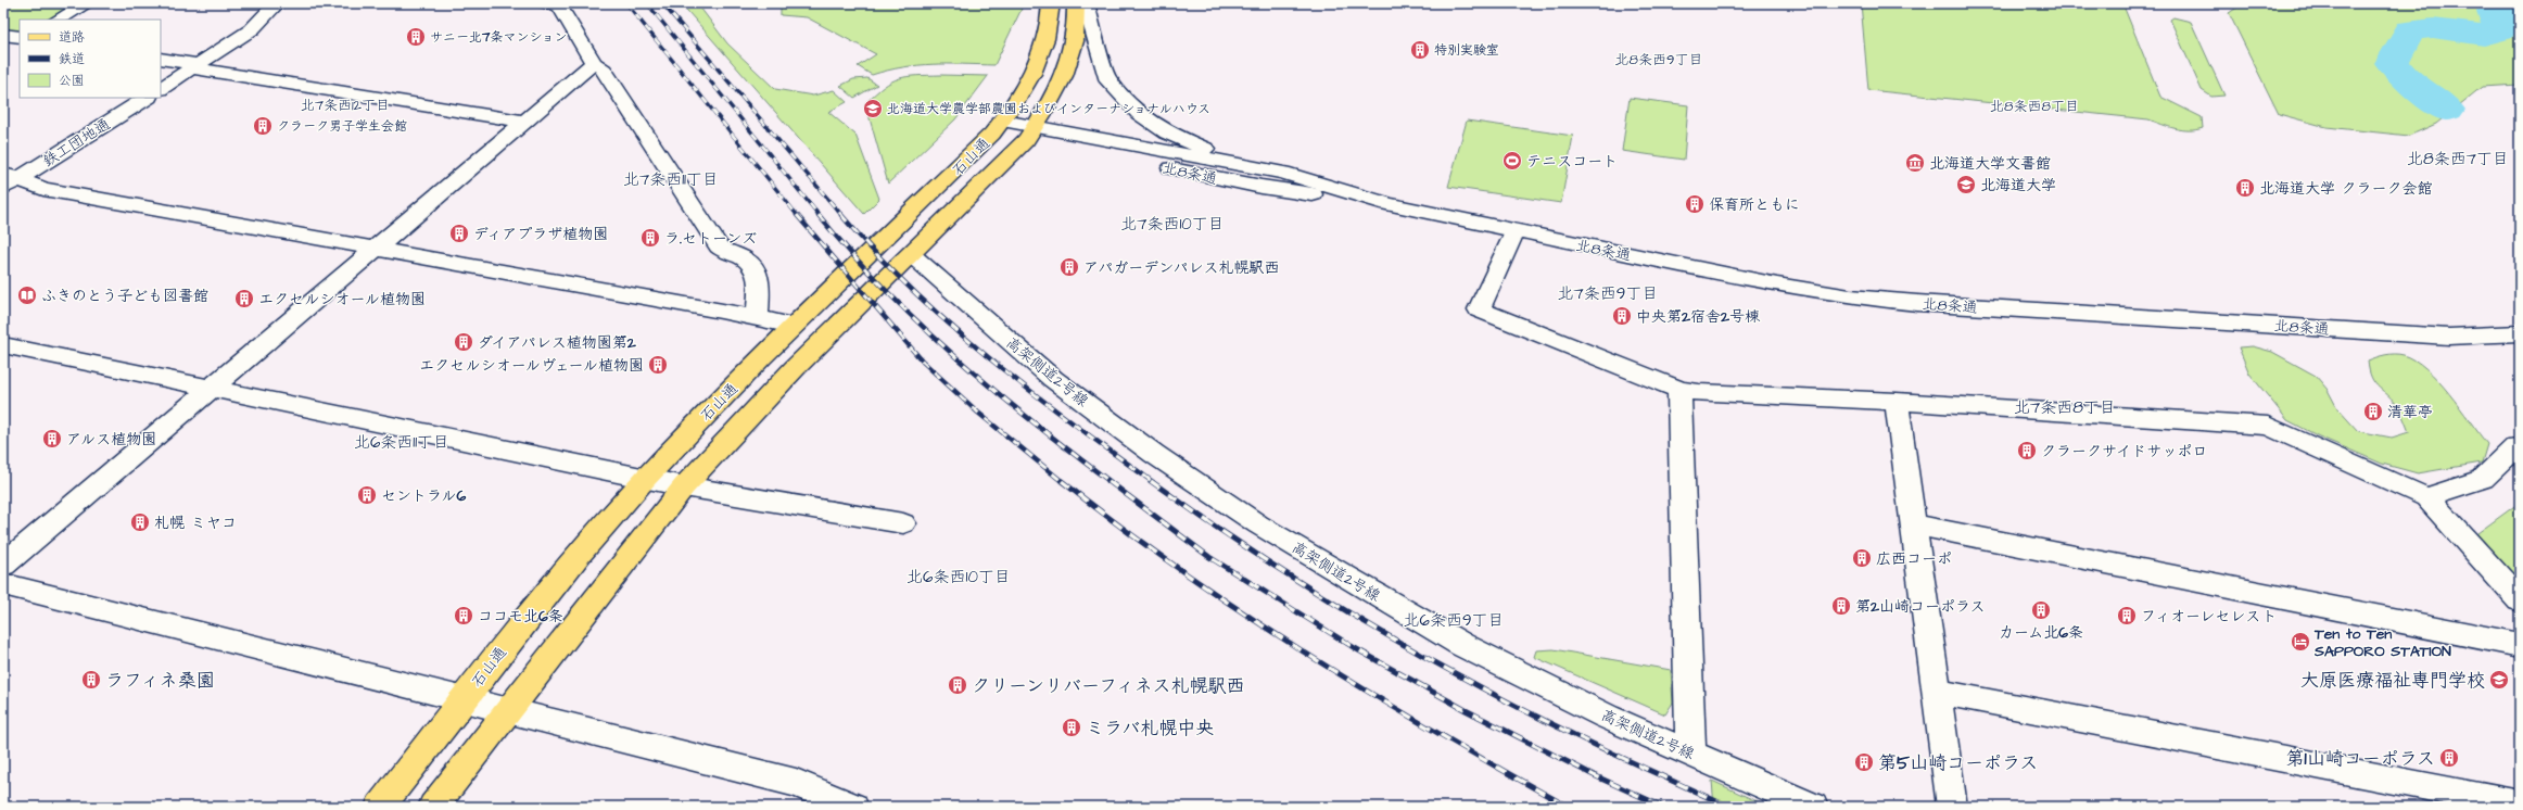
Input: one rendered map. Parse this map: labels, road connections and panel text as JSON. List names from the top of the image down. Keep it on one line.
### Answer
{"streets":{"main road":["石山通"],"street":["鉄工団地通","北8条通","高架側道2号線"]},"crossings":[["石山通","北8条通"],["石山通","高架側道2号線"]],"districts":["北8条西9丁目","北7条西12丁目","北8条西8丁目","北8条西7丁目","北7条西11丁目","北7条西10丁目","北7条西9丁目","北7条西8丁目","北6条西11丁目","北6条西10丁目","北6条西9丁目"],"places":{"building":["サニー北7条マンション","特別実験室","クラーク男子学生会館","北海道大学 クラーク会館","保育所ともに","ディアプラザ植物園","ラ.セトーンズ","アパガーデンパレス札幌駅西","エクセルシオール植物園","中央第2宿舎2号棟","ダイアパレス植物園第2","エクセルシオールヴェール植物園","清華亭","アルス植物園","クラークサイドサッポロ","セントラル6","札幌 ミヤコ","広西コーポ","第2山崎コーポラス","カーム北6条","ココモ北6条","フィオーレセレスト","ラフィネ桑園","クリーンリバーフィネス札幌駅西","ミラバ札幌中央","第1山崎コーポラス","第5山崎コーポラス"],"school or university":["北海道大学農学部農園およびインターナショナルハウス","北海道大学","大原医療福祉専門学校"],"sports":["テニスコート"],"museum":["北海道大学文書館"],"library":["ふきのとう子ども図書館"],"hotel":["Ten to Ten SAPPORO STATION"]},"legend":["道路","鉄道","公園"]}
